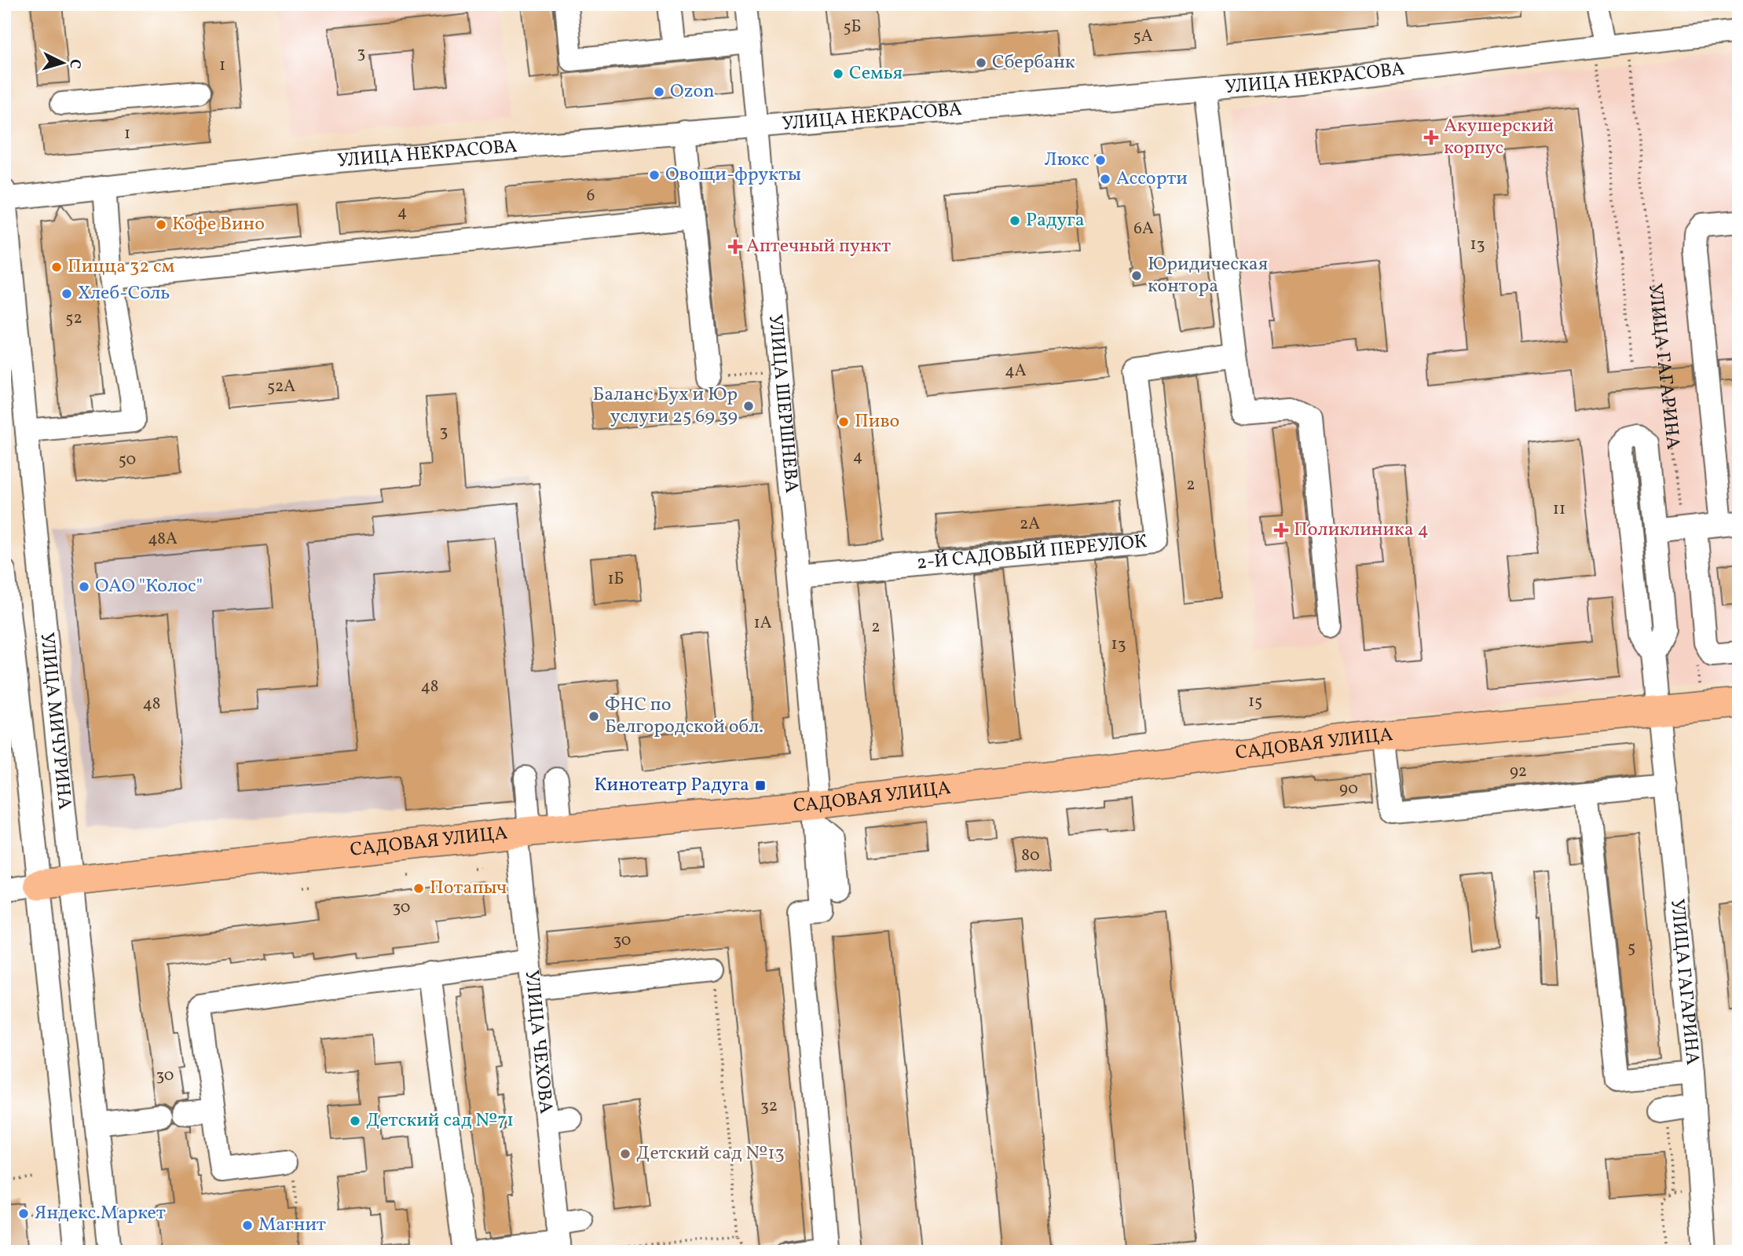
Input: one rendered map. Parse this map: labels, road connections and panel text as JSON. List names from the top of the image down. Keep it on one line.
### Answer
{"streets":{"main road":["САДОВАЯ УЛИЦА"],"street":["УЛИЦА НЕКРАСОВА","УЛИЦА ГАГАРИНА","УЛИЦА ШЕРШНЕВА","2-Й САДОВЫЙ ПЕРЕУЛОК","УЛИЦА МИЧУРИНА","УЛИЦА ЧЕХОВА"]},"crossings":[["УЛИЦА НЕКРАСОВА","УЛИЦА ГАГАРИНА"],["УЛИЦА НЕКРАСОВА","УЛИЦА ШЕРШНЕВА"],["УЛИЦА НЕКРАСОВА","УЛИЦА МИЧУРИНА"],["УЛИЦА ГАГАРИНА","САДОВАЯ УЛИЦА"],["УЛИЦА ШЕРШНЕВА","2-Й САДОВЫЙ ПЕРЕУЛОК"],["УЛИЦА ШЕРШНЕВА","САДОВАЯ УЛИЦА"],["УЛИЦА МИЧУРИНА","САДОВАЯ УЛИЦА"],["САДОВАЯ УЛИЦА","УЛИЦА ЧЕХОВА"]],"places":{"other":["Сбербанк","Семья","Ozon","Люкс","Овощи-фрукты","Ассорти","Радуга","Кофе Вино","Пицца 32 см","Юридическая контора","Хлеб-Соль","Баланс Бух и Юр услуги 25 69 39","Пиво","ОАО \"Колос\"","ФНС по Белгородской обл.","Потапыч","Детский сад №71","Детский сад №13","Яндекс.Маркет","Магнит"],"health":["Акушерский корпус","Аптечный пункт","Поликлиника 4"],"transit":["Кинотеатр Радуга"]},"house_numbers":["5Б","5А","3","1","1","6","4","6А","13","52","4А","52А","3","4","50","2","11","2А","48А","1Б","1А","2","13","48","15","48","92","90","80","30","30","5","30","32"],"north":"right"}
